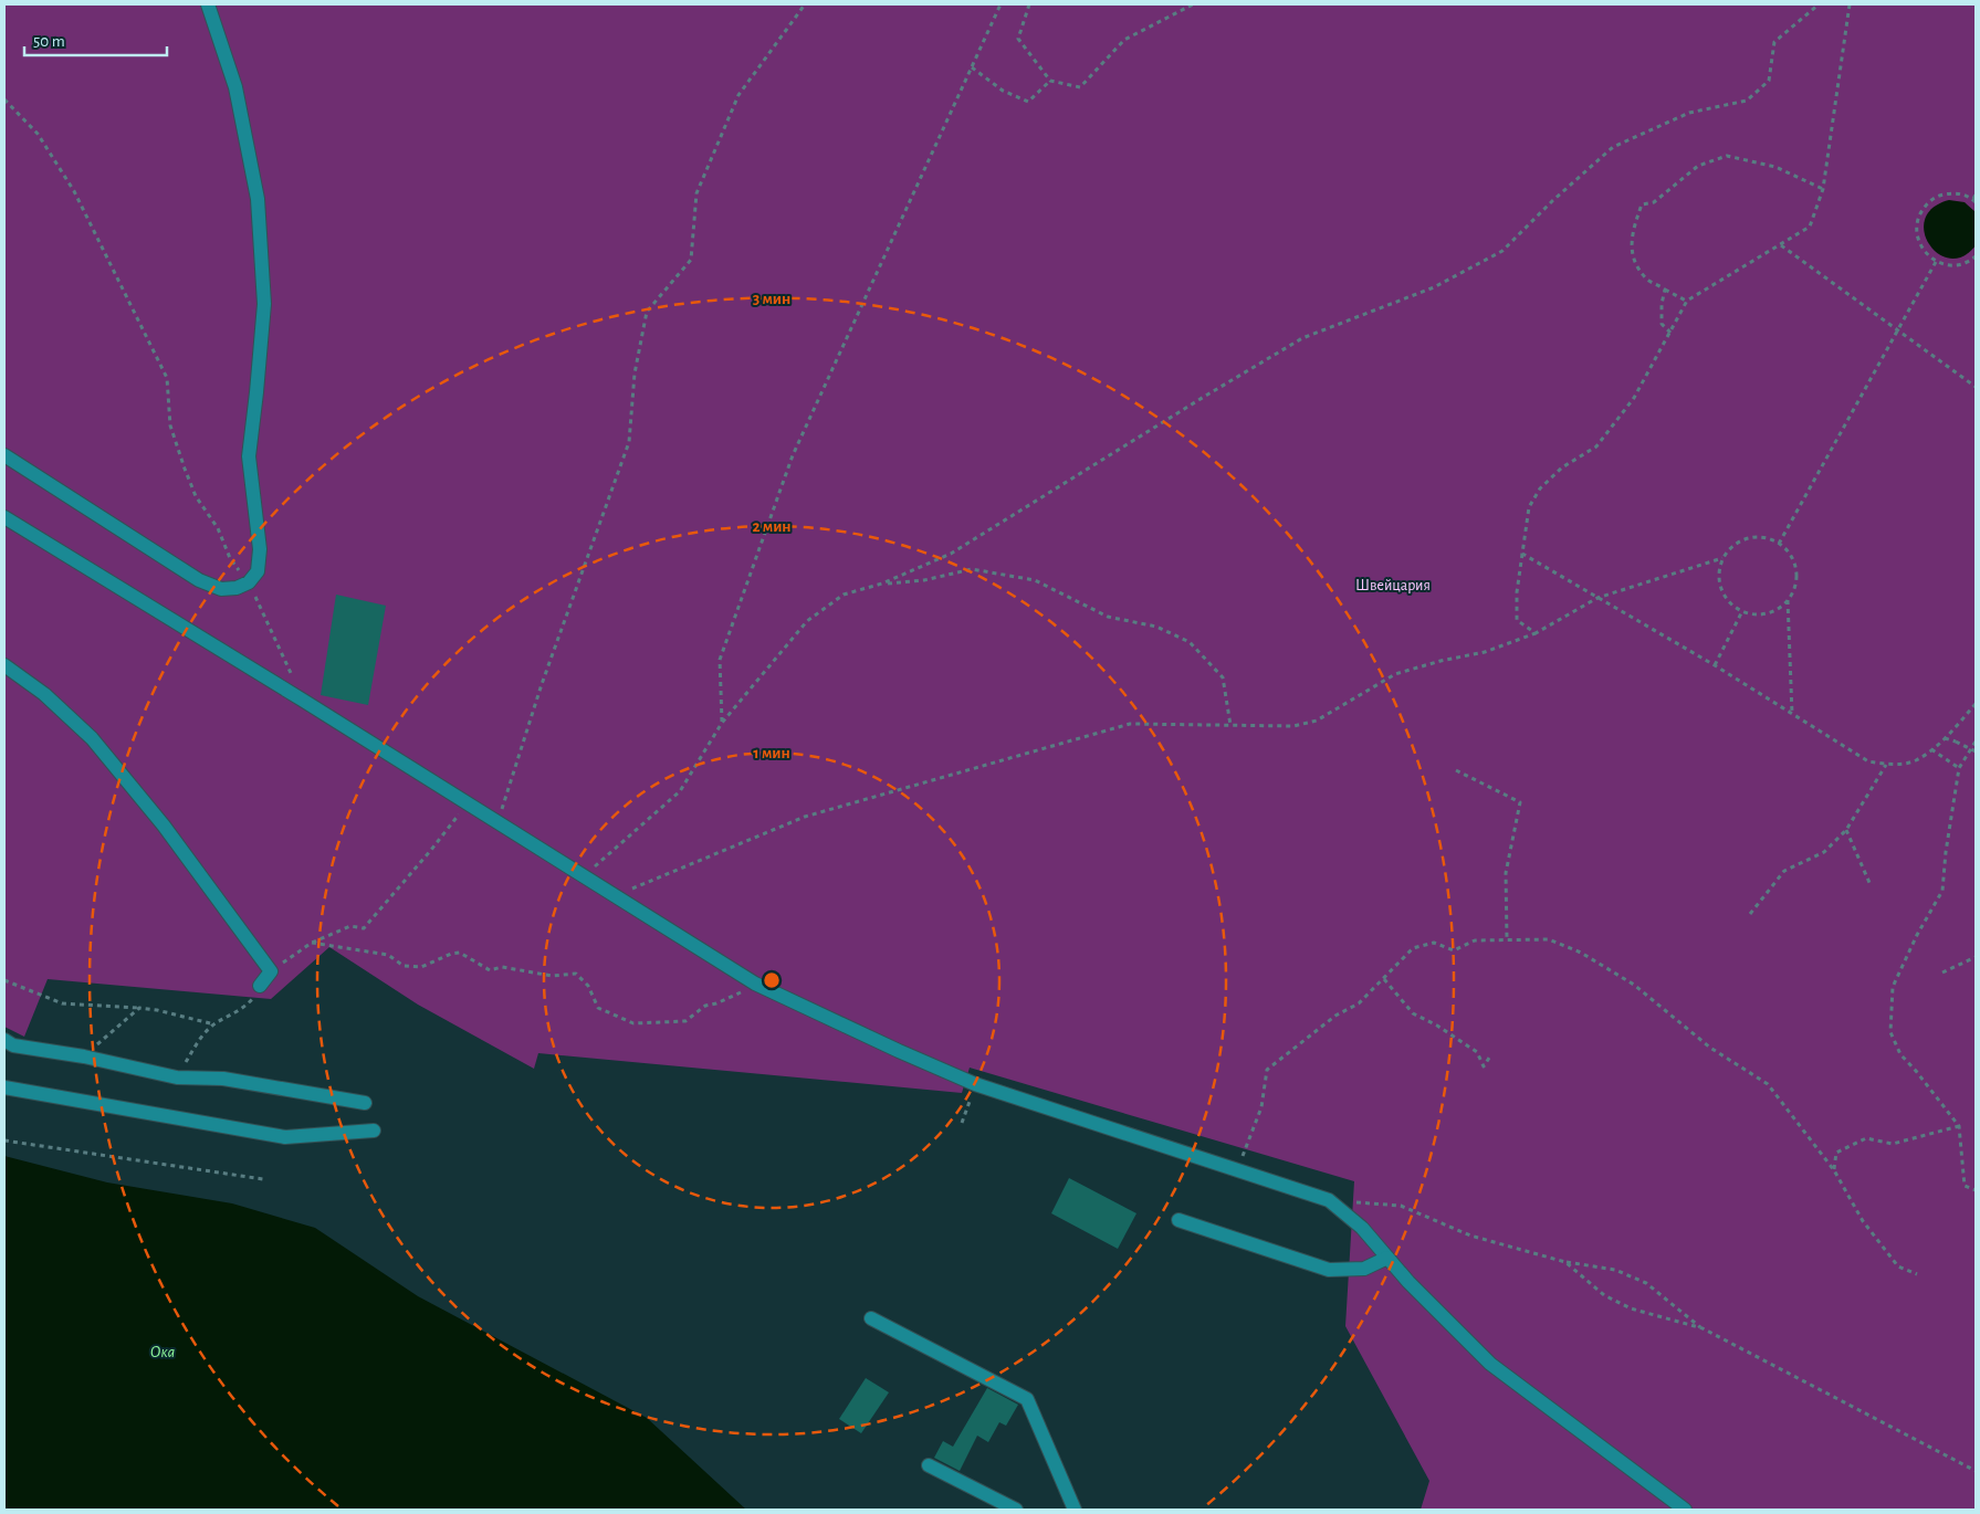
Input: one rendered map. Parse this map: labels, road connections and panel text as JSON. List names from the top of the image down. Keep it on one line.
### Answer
{"water":["Ока"],"parks":["Швейцария"],"scale_bar":"50 m","rings":["3 мин","2 мин","1 мин"]}
